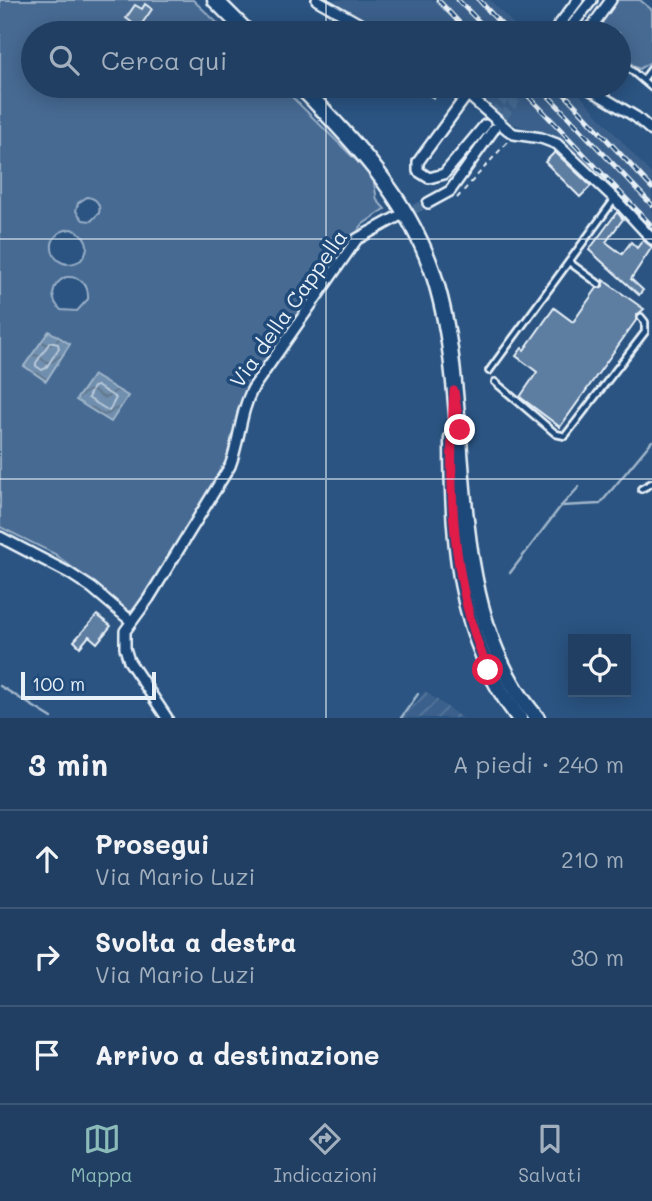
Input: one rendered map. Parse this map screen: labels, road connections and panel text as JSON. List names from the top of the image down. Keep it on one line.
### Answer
{"streets":{"street":["Via della Cappella"]},"scale_bar":"100 m","page":{"search":"Cerca qui","scale":"100 m","heading":["3 min","A piedi · 240 m"],"list":[["Prosegui","Via Mario Luzi","210 m"],["Svolta a destra","Via Mario Luzi","30 m"],"Arrivo a destinazione"],"nav":["Mappa","Indicazioni","Salvati"]}}
